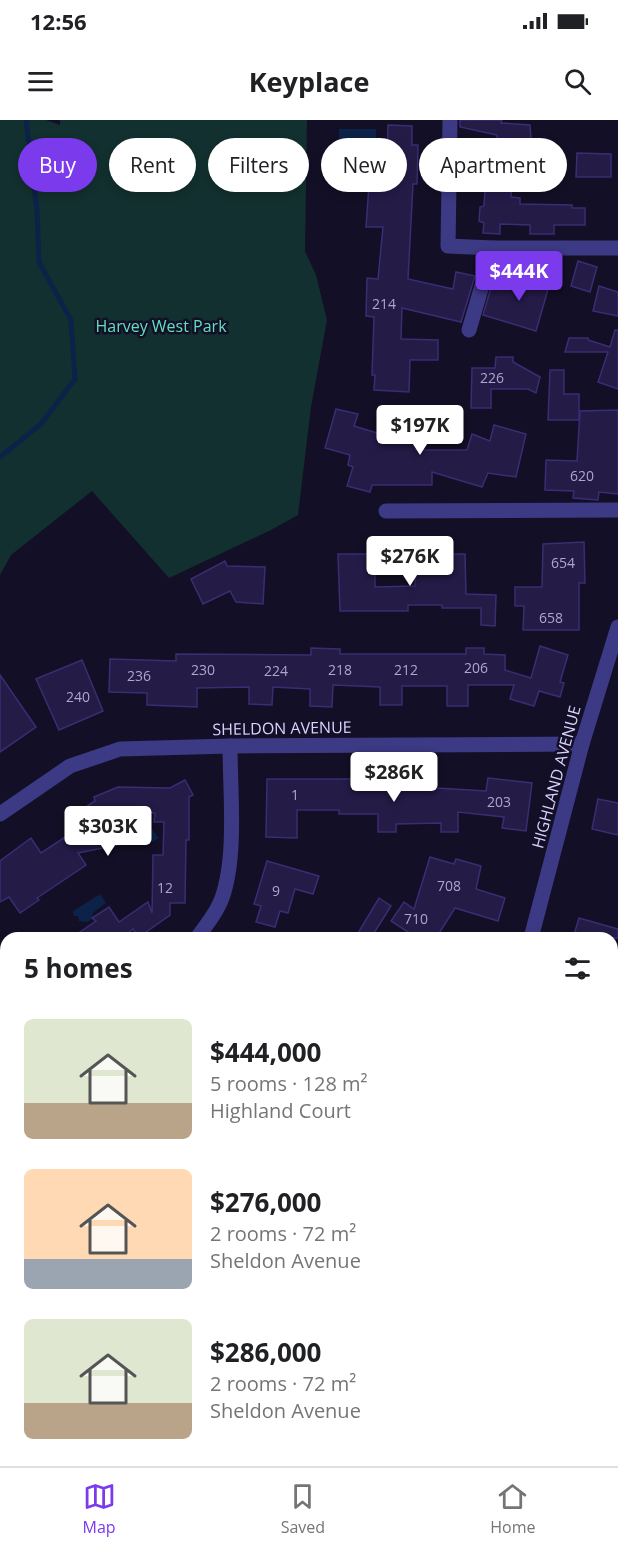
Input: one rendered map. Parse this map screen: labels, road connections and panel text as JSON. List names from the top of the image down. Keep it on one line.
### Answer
{"streets":{"street":["SHELDON AVENUE","HIGHLAND AVENUE"]},"crossings":[["SHELDON AVENUE","HIGHLAND AVENUE"]],"parks":["Harvey West Park"],"house_numbers":["214","226","620","654","658","206","230","218","212","224","236","240","1","203","708","12","9","710"],"page":{"status":"12:56","header":"Keyplace","chip":["Buy","Rent","Filters","New","Apartment"],"price":["$444K","$197K","$276K","$286K","$303K"],"heading":"5 homes","list":[{"name":"$444,000","note":"5 rooms · 128 m² · Highland Court"},{"name":"$276,000","note":"2 rooms · 72 m² · Sheldon Avenue"},{"name":"$286,000","note":"2 rooms · 72 m² · Sheldon Avenue"}],"tabs":["Map","Saved","Home"]}}
